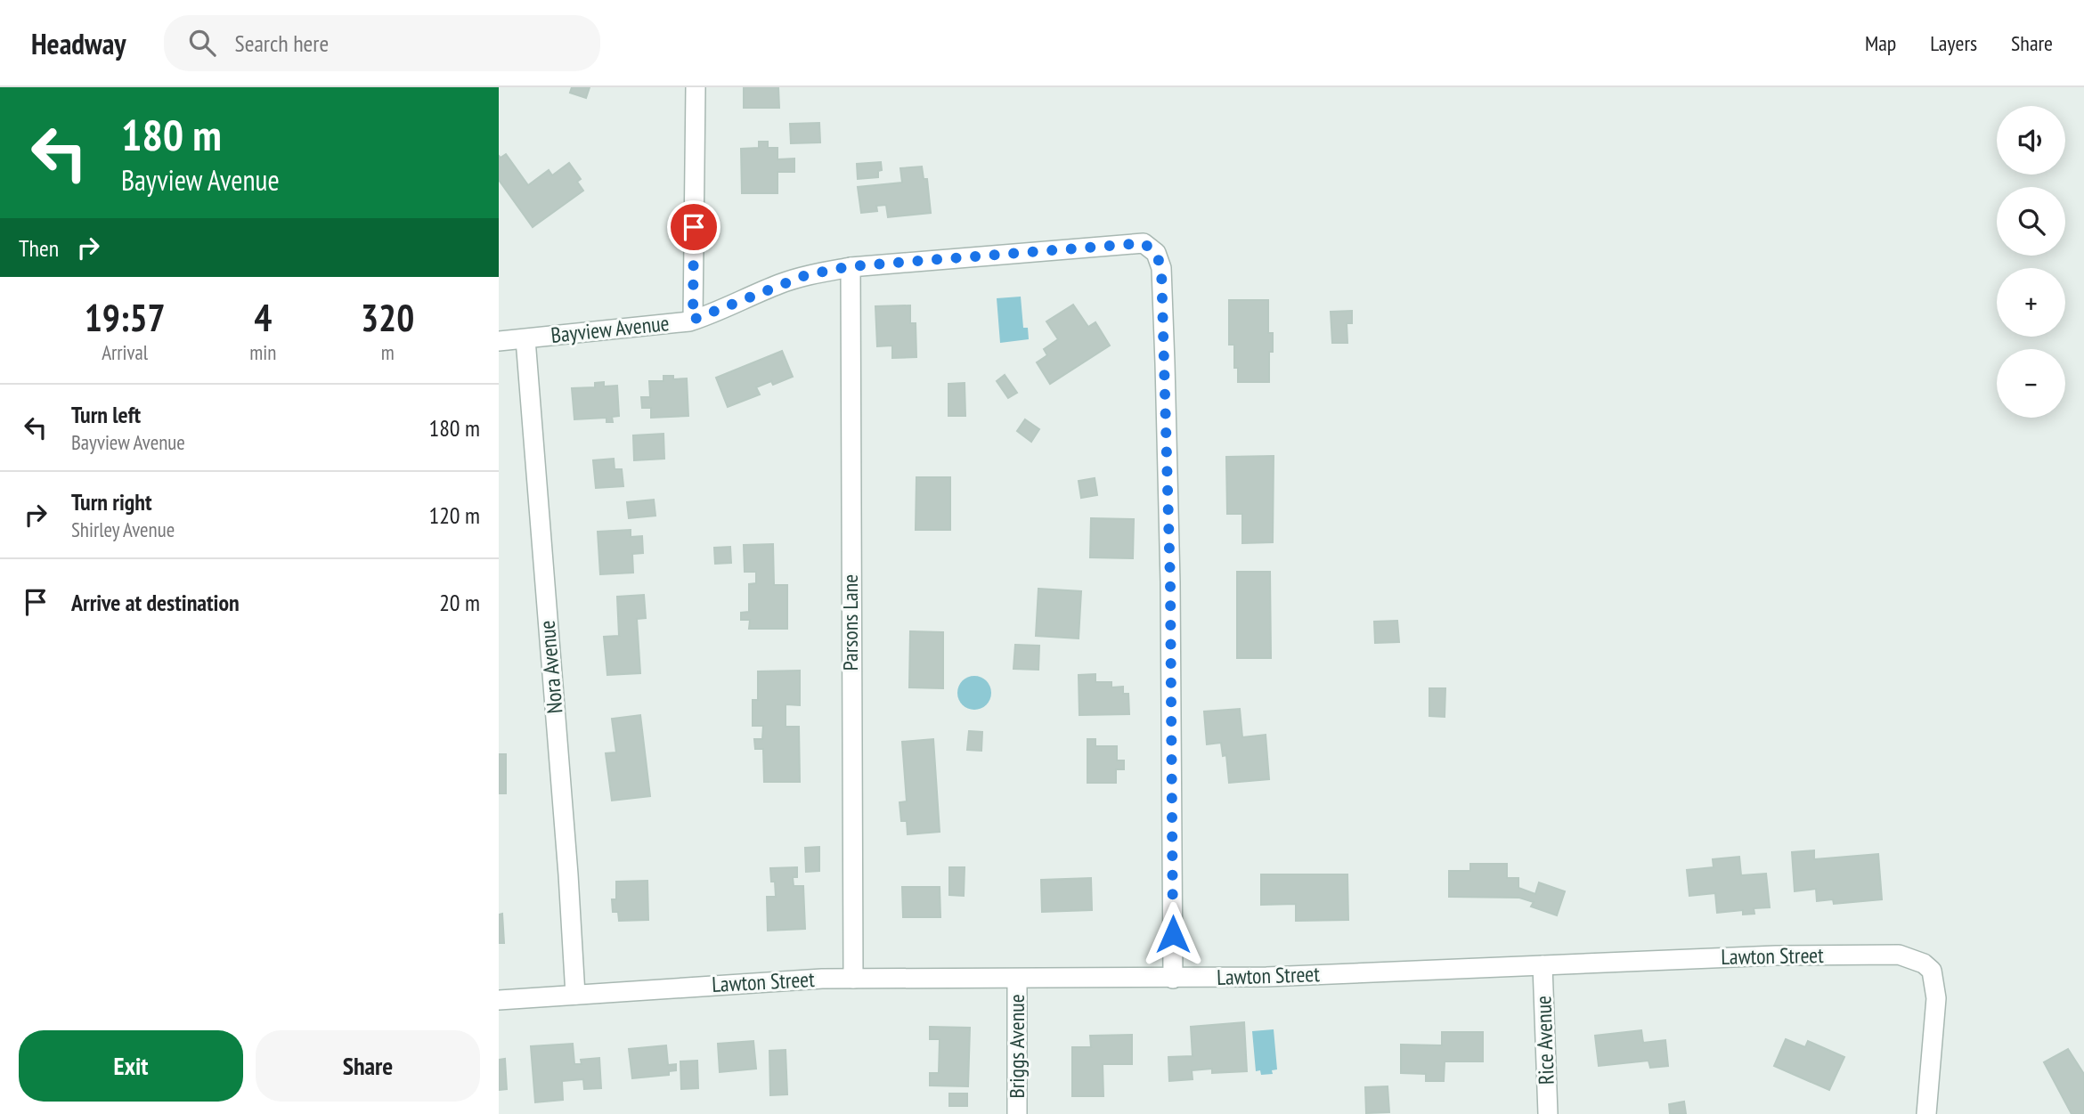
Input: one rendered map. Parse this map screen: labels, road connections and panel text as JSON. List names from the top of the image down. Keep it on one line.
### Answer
{"streets":{"street":["Bayview Avenue","Parsons Lane","Nora Avenue","Lawton Street","Rice Avenue","Briggs Avenue"]},"crossings":[["Bayview Avenue","Parsons Lane"],["Bayview Avenue","Nora Avenue"],["Bayview Avenue","Lawton Street"],["Parsons Lane","Lawton Street"],["Nora Avenue","Lawton Street"],["Lawton Street","Rice Avenue"],["Lawton Street","Briggs Avenue"]],"page":{"header":"Headway","search":"Search here","nav":["Map","Layers","Share"],"turn":["180 m","Bayview Avenue"],"map_buttons":["+","−"],"then":"Then","eta":["19:57","Arrival","4","min","320","m"],"list":[{"name":"Turn left","note":"Bayview Avenue","value":"180 m"},{"name":"Turn right","note":"Shirley Avenue","value":"120 m"},{"name":"Arrive at destination","value":"20 m"}],"buttons":["Exit","Share"]}}
